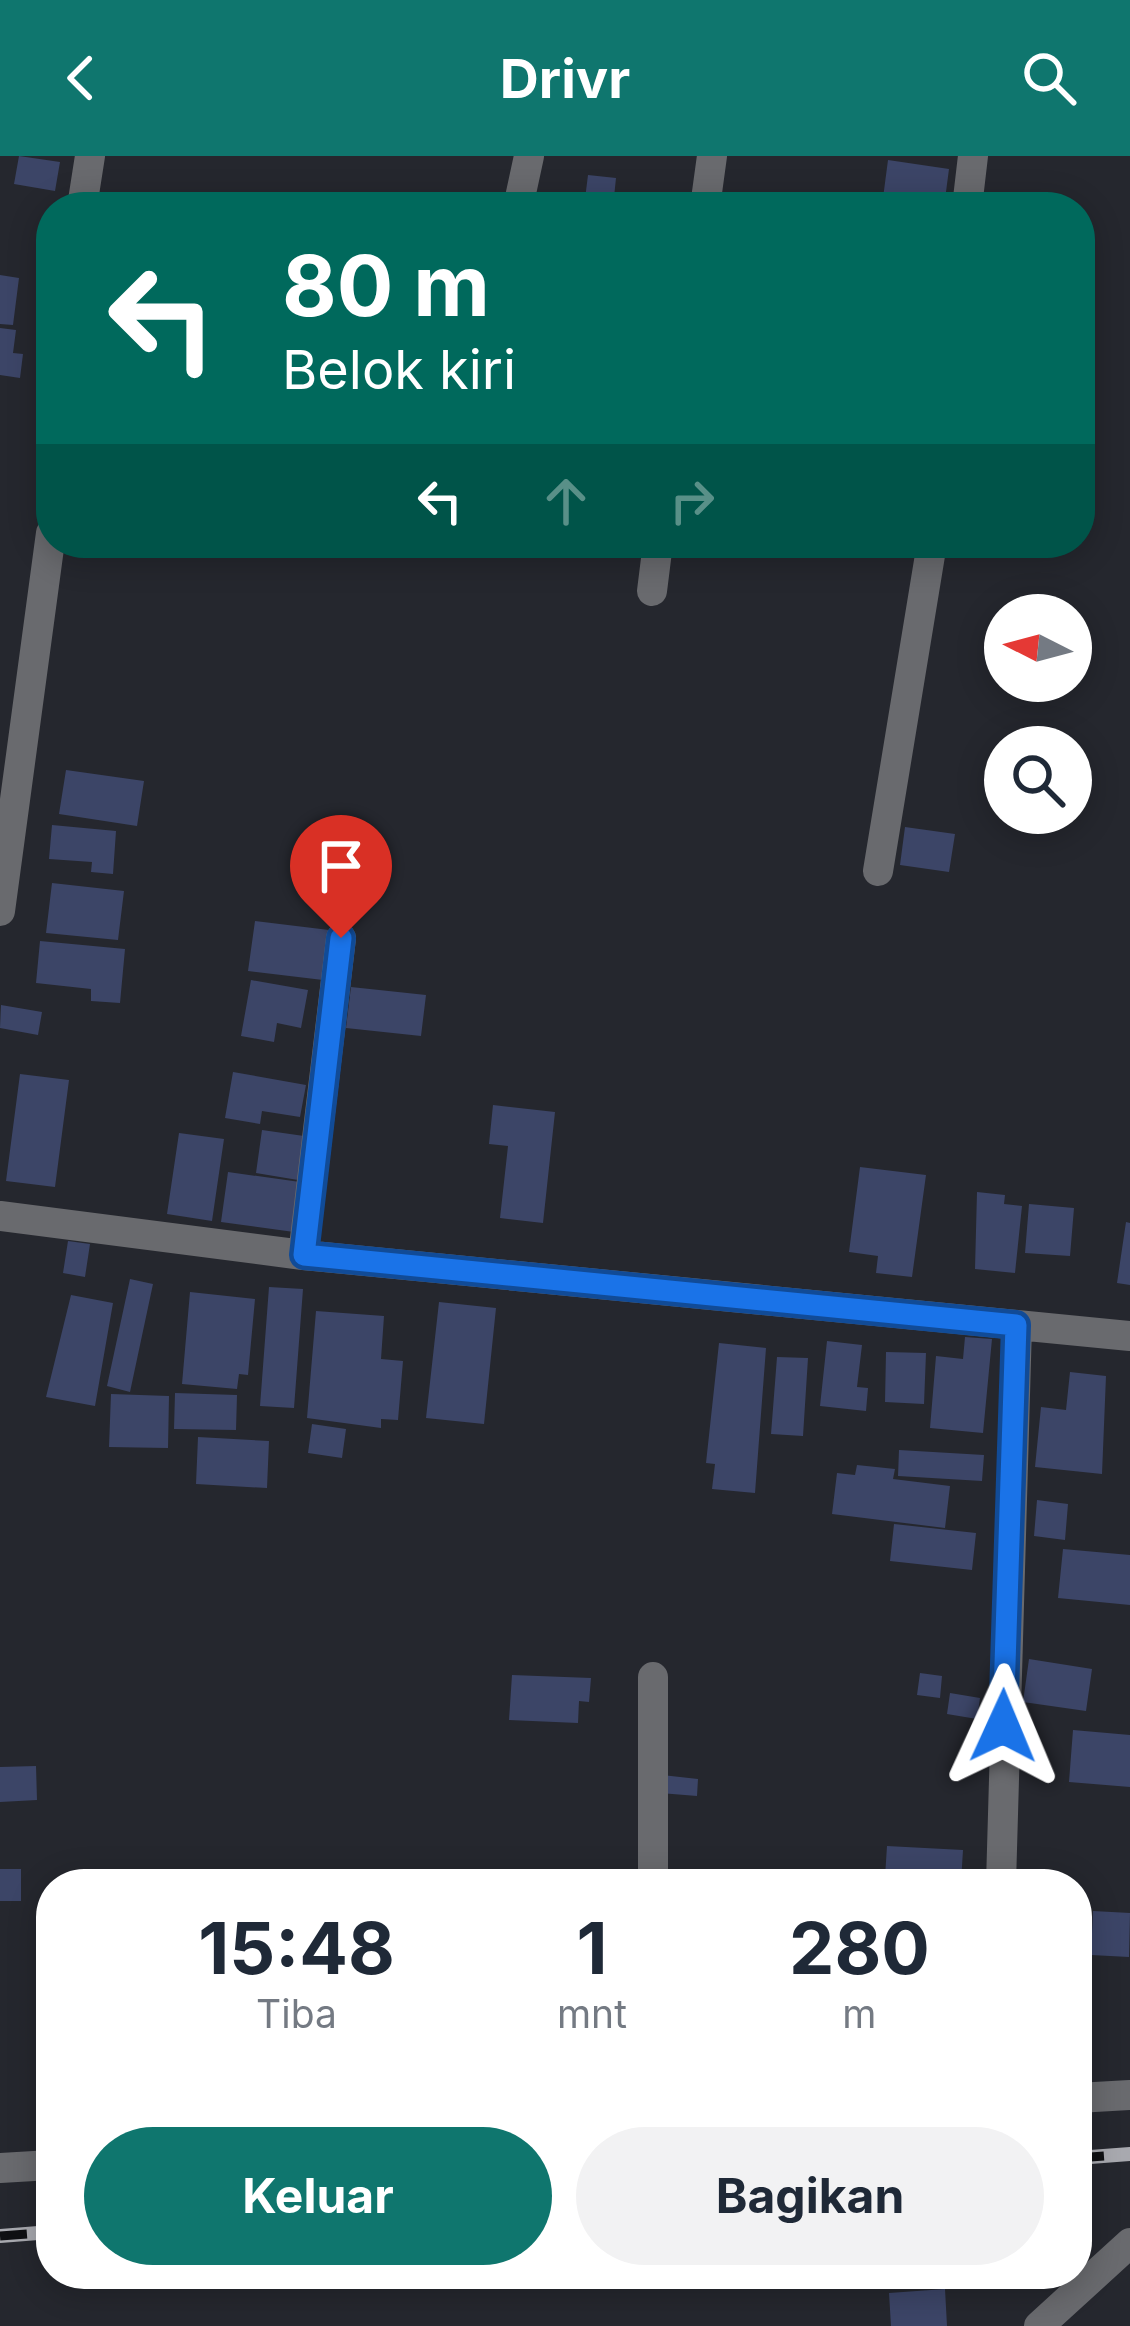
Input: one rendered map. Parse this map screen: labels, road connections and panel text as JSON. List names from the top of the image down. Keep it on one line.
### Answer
{"north":"left","page":{"header":"Drivr","turn":["80 m","Belok kiri"],"eta":["15:48","Tiba","1","mnt","280","m"],"buttons":["Keluar","Bagikan"]}}
